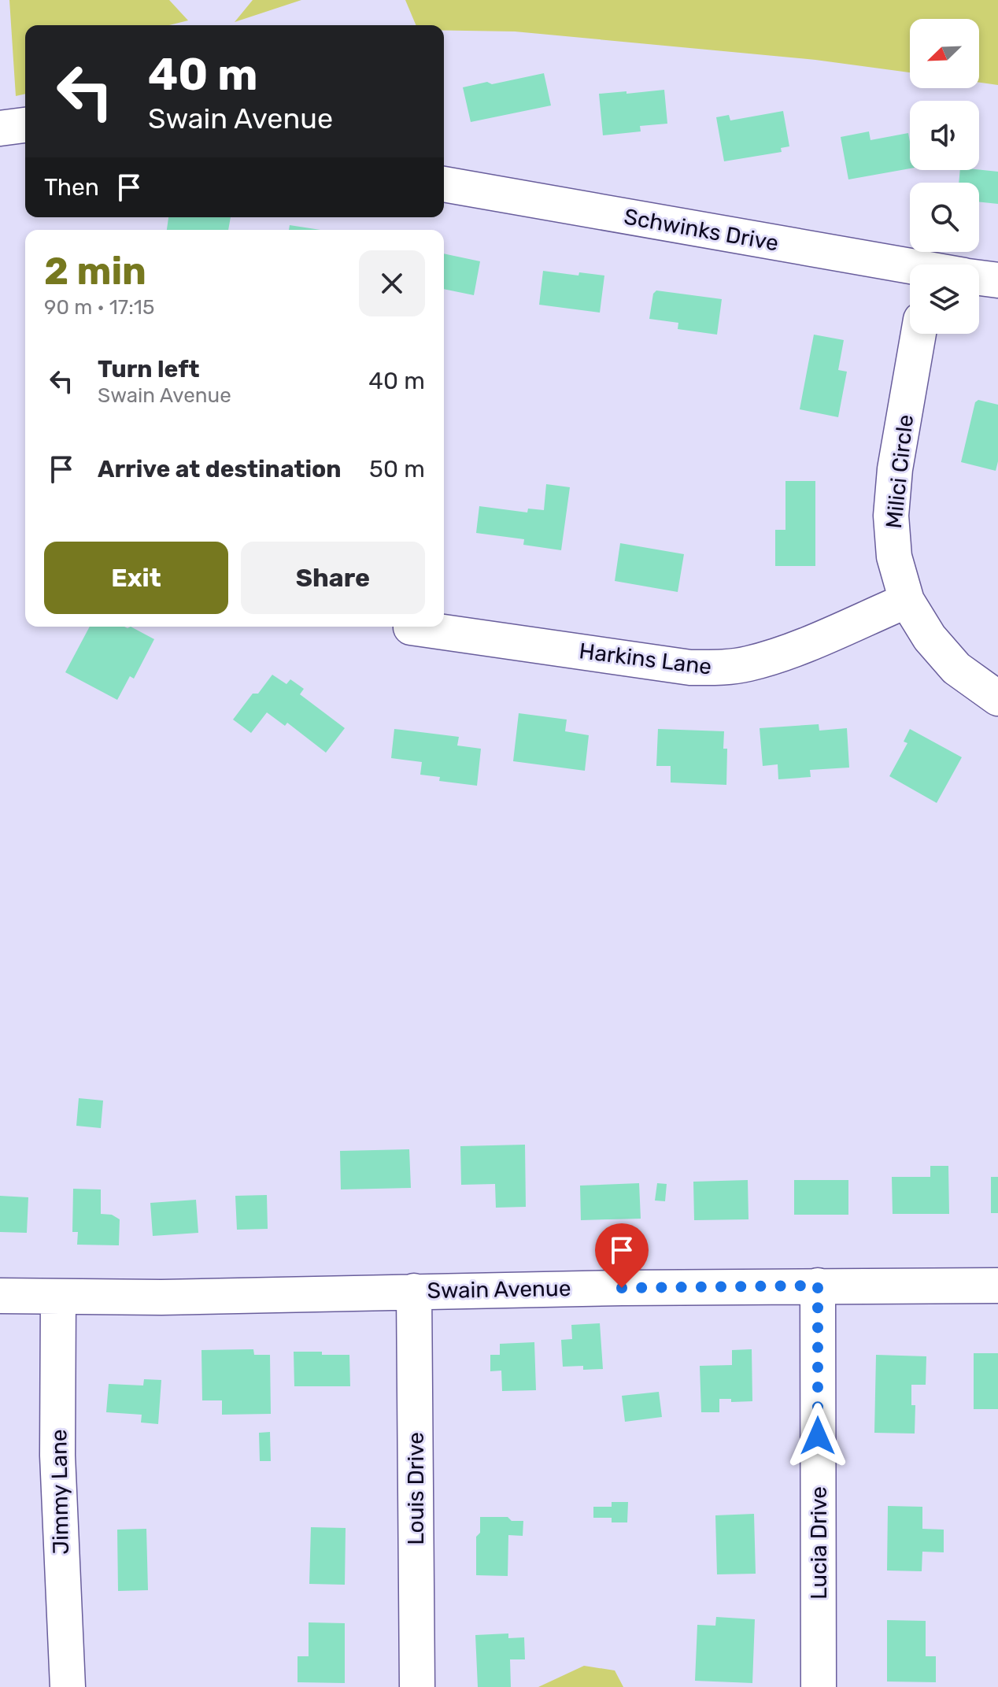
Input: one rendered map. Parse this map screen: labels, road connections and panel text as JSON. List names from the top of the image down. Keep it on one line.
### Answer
{"streets":{"street":["Schwinks Drive","Milici Circle","Harkins Lane","Swain Avenue","Louis Drive","Jimmy Lane","Lucia Drive"]},"crossings":[["Milici Circle","Harkins Lane"],["Swain Avenue","Louis Drive"],["Swain Avenue","Jimmy Lane"],["Swain Avenue","Lucia Drive"]],"north":"bottom left","page":{"turn":["40 m","Swain Avenue"],"then":"Then","heading":["2 min","90 m · 17:15"],"list":[{"name":"Turn left","note":"Swain Avenue","value":"40 m"},{"name":"Arrive at destination","value":"50 m"}],"buttons":["Exit","Share"]}}
